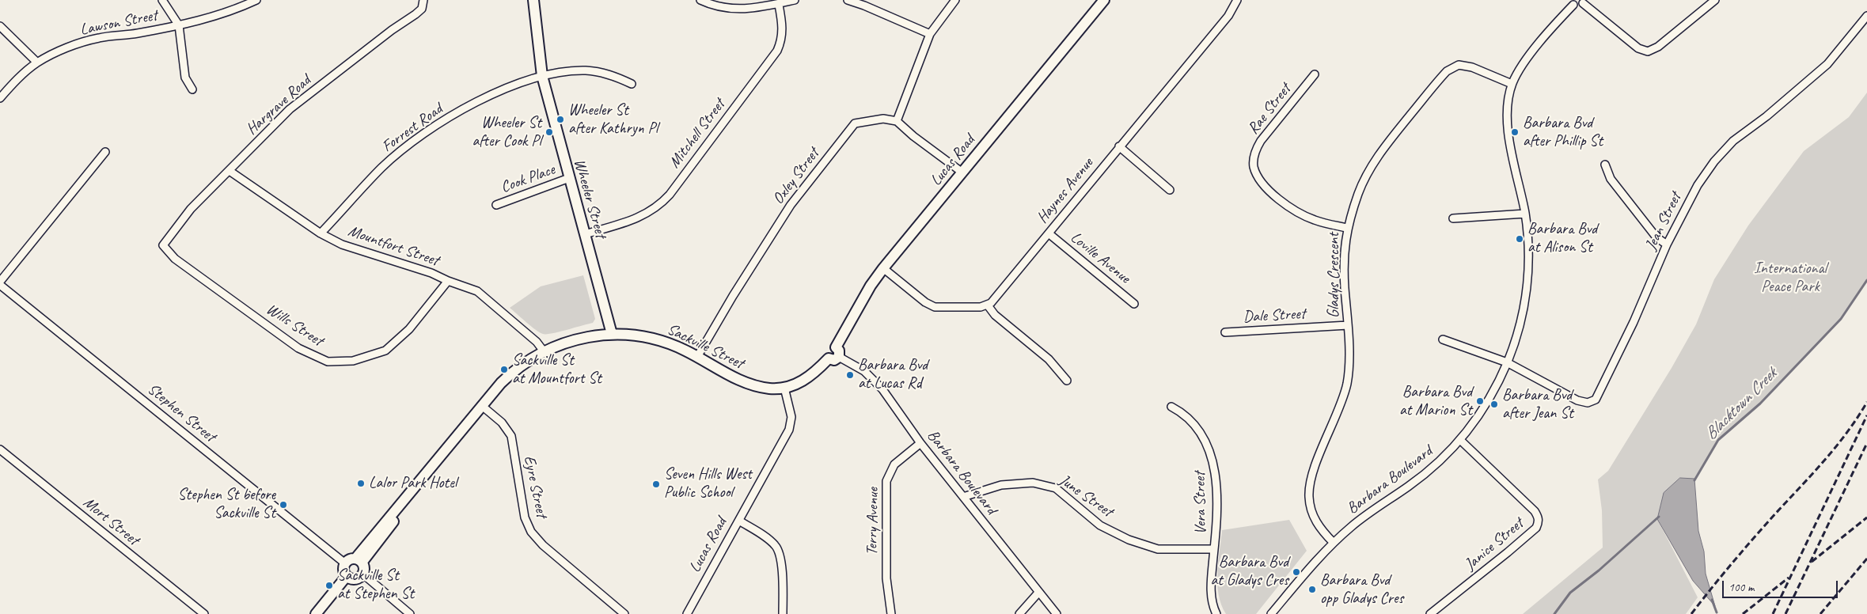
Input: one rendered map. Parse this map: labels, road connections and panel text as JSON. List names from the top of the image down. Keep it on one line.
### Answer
{"streets":{"street":["Lawson Street","Hargrave Road","Rae Street","Forrest Road","Mitchell Street","Lucas Road","Oxley Street","Cook Place","Haynes Avenue","Wheeler Street","Jean Street","Mountfort Street","Loville Avenue","Gladys Crescent","Dale Street","Wills Street","Sackville Street","Stephen Street","Barbara Boulevard","Eyre Street","June Street","Vera Street","Mort Street","Terry Avenue","Janice Street"]},"crossings":[["Hargrave Road","Mountfort Street"],["Hargrave Road","Wills Street"],["Rae Street","Gladys Crescent"],["Forrest Road","Wheeler Street"],["Forrest Road","Mountfort Street"],["Mitchell Street","Wheeler Street"],["Lucas Road","Sackville Street"],["Lucas Road","Barbara Boulevard"],["Oxley Street","Sackville Street"],["Cook Place","Wheeler Street"],["Haynes Avenue","Loville Avenue"],["Wheeler Street","Sackville Street"],["Jean Street","Barbara Boulevard"],["Mountfort Street","Wills Street"],["Mountfort Street","Sackville Street"],["Gladys Crescent","Dale Street"],["Gladys Crescent","Barbara Boulevard"],["Sackville Street","Stephen Street"],["Sackville Street","Eyre Street"],["Barbara Boulevard","June Street"],["Barbara Boulevard","Terry Avenue"],["Barbara Boulevard","Janice Street"],["June Street","Vera Street"]],"water":["Blacktown Creek"],"parks":["International Peace Park"],"places":["Wheeler St after Kathryn Pl","Wheeler St after Cook Pl","Barbara Bvd after Phillip St","Barbara Bvd at Alison St","Sackville St at Mountfort St","Barbara Bvd at Lucas Rd","Barbara Bvd at Marion St","Barbara Bvd after Jean St","Lalor Park Hotel","Seven Hills West Public School","Stephen St before Sackville St","Barbara Bvd at Gladys Cres","Sackville St at Stephen St","Barbara Bvd opp Gladys Cres"],"scale_bar":"100 m"}
